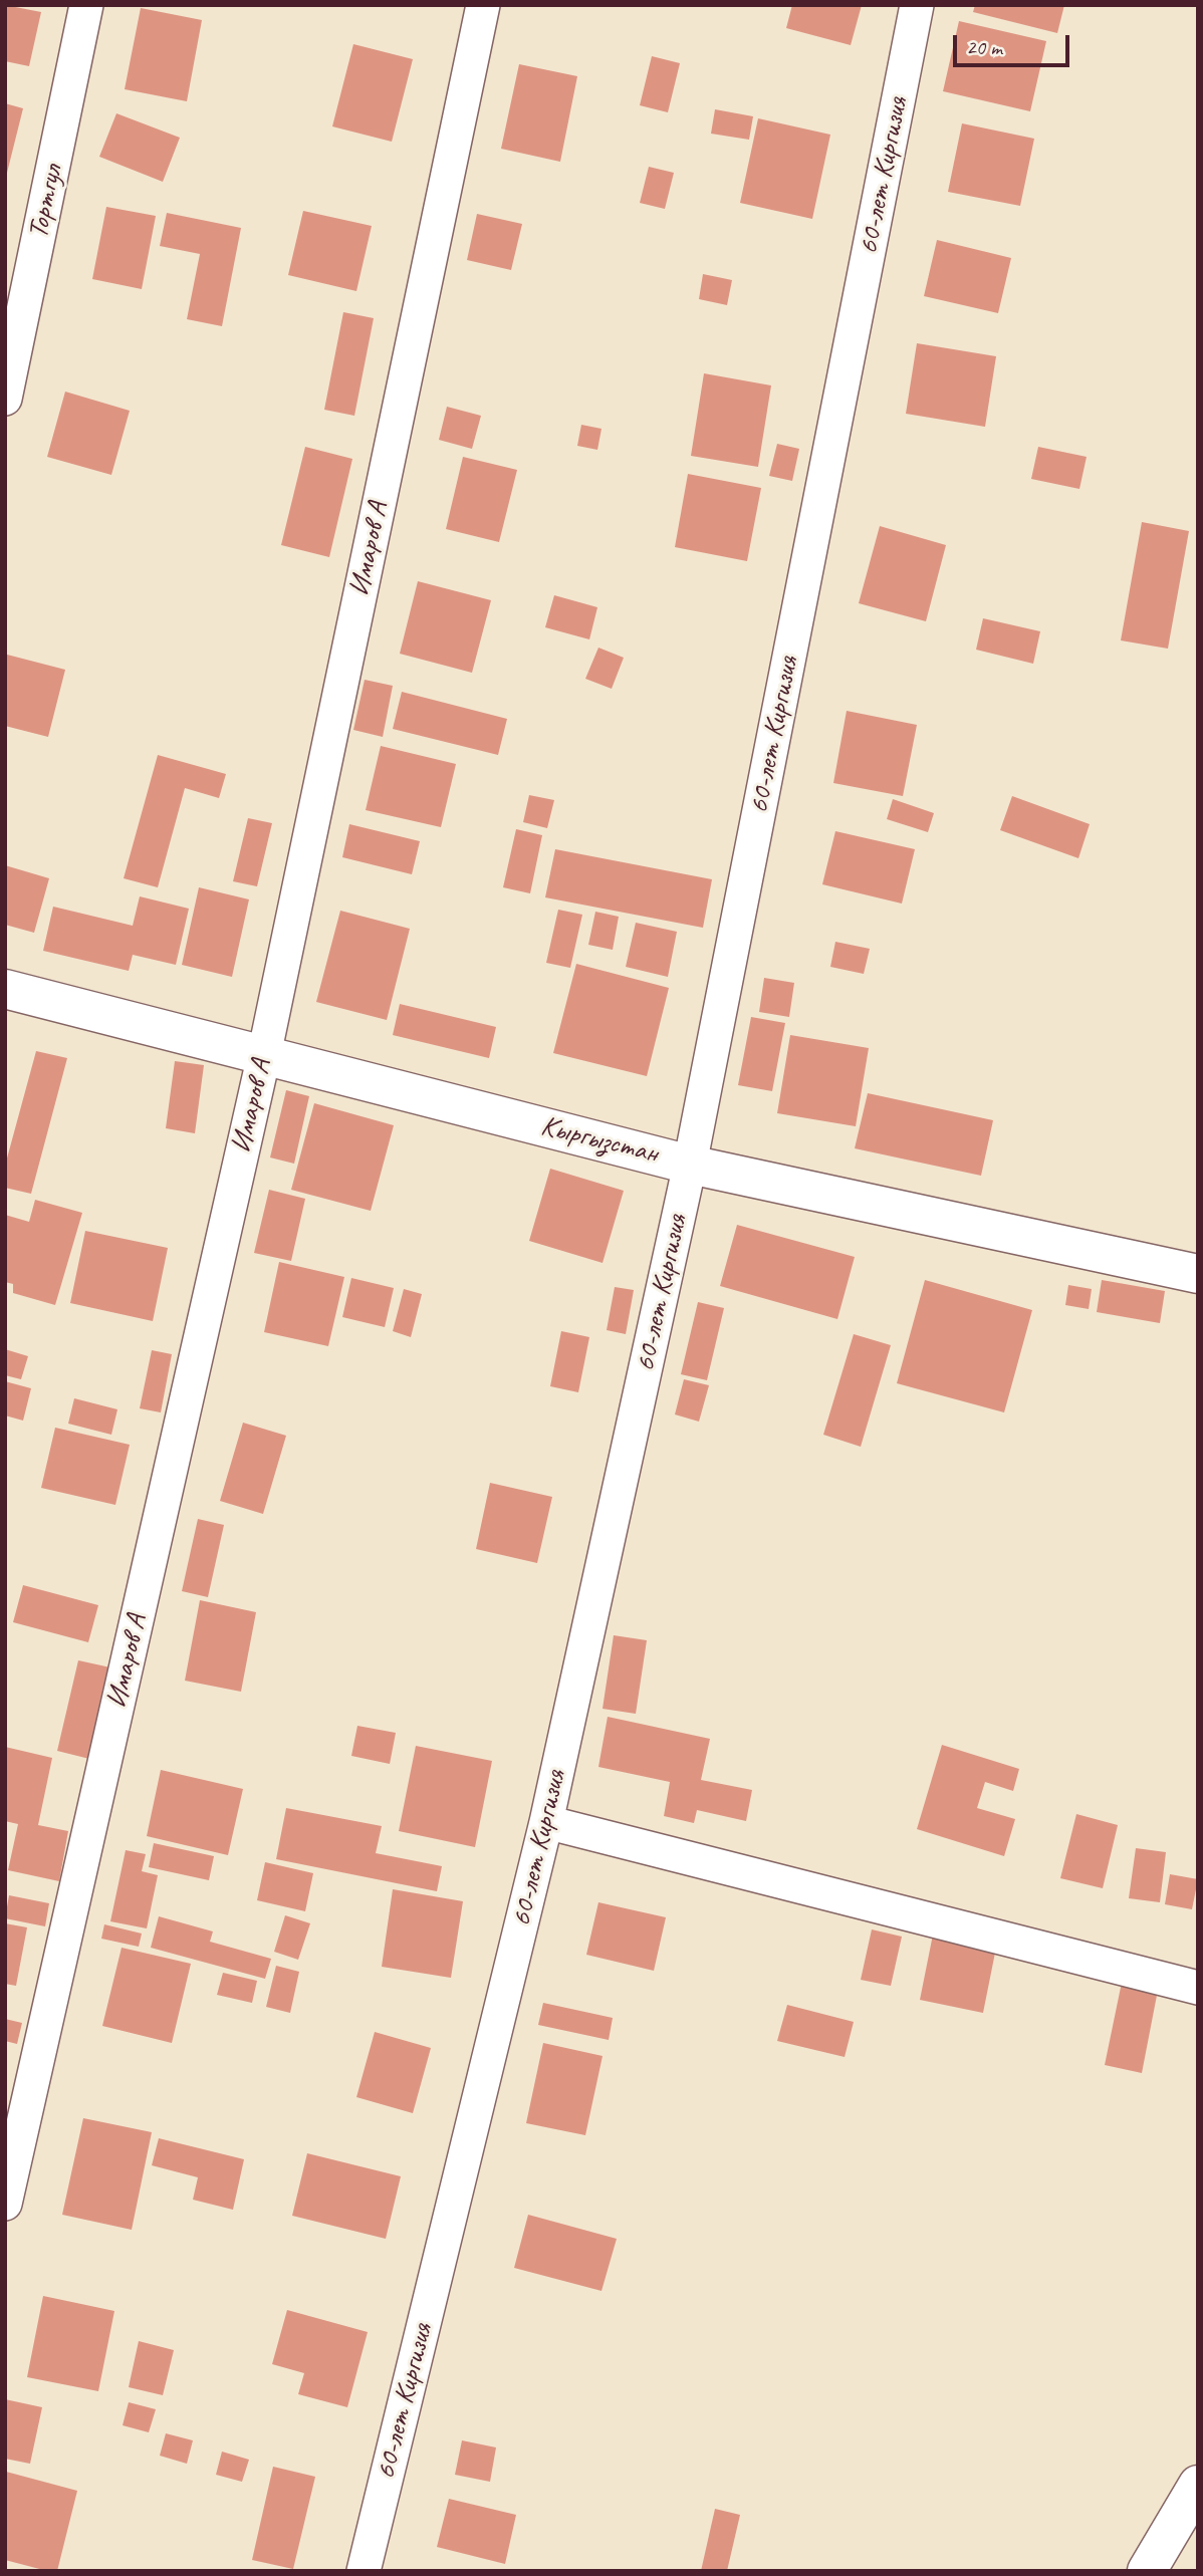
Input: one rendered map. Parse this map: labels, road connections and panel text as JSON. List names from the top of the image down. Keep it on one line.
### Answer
{"streets":{"street":["60-лет Киргизия","Тортгул","Имаров А","Кыргызстан"]},"crossings":[["60-лет Киргизия","Кыргызстан"],["Имаров А","Кыргызстан"]],"scale_bar":"20 m"}
